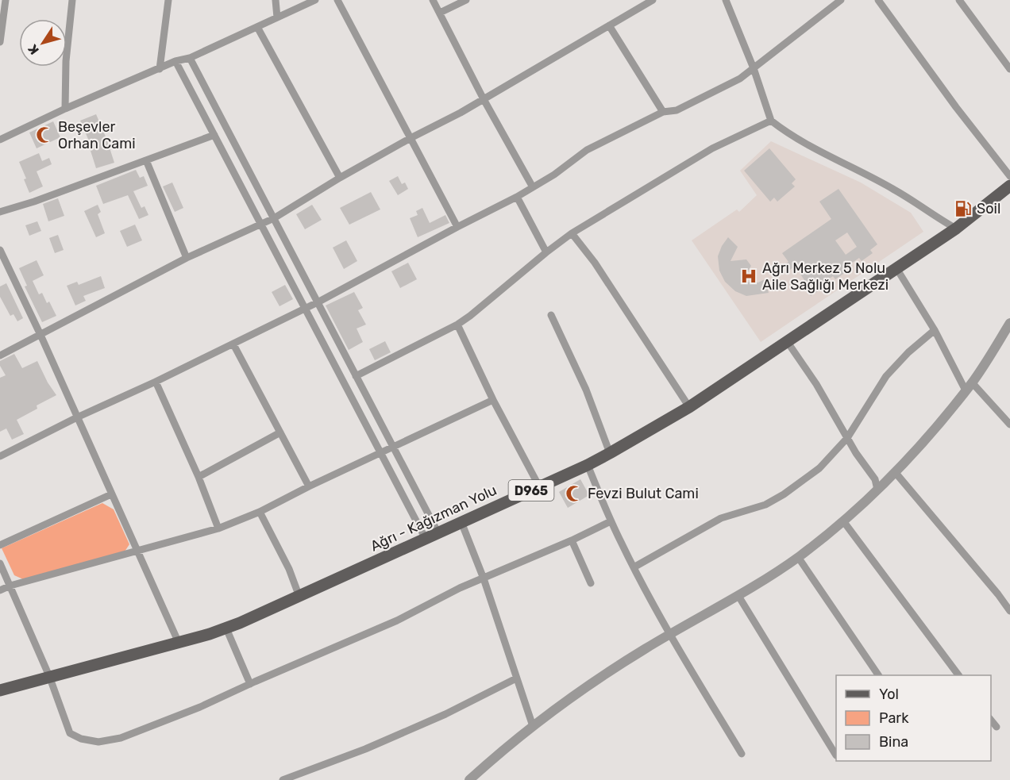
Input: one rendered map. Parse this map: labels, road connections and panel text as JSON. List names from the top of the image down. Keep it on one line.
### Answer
{"streets":{"main road":["D965","Ağrı - Kağızman Yolu"]},"places":{"mosque":["Beşevler Orhan Cami","Fevzi Bulut Cami"],"fuel station":["Soil"],"hospital":["Ağrı Merkez 5 Nolu Aile Sağlığı Merkezi"]},"legend":["Yol","Park","Bina"],"north":"bottom left"}
